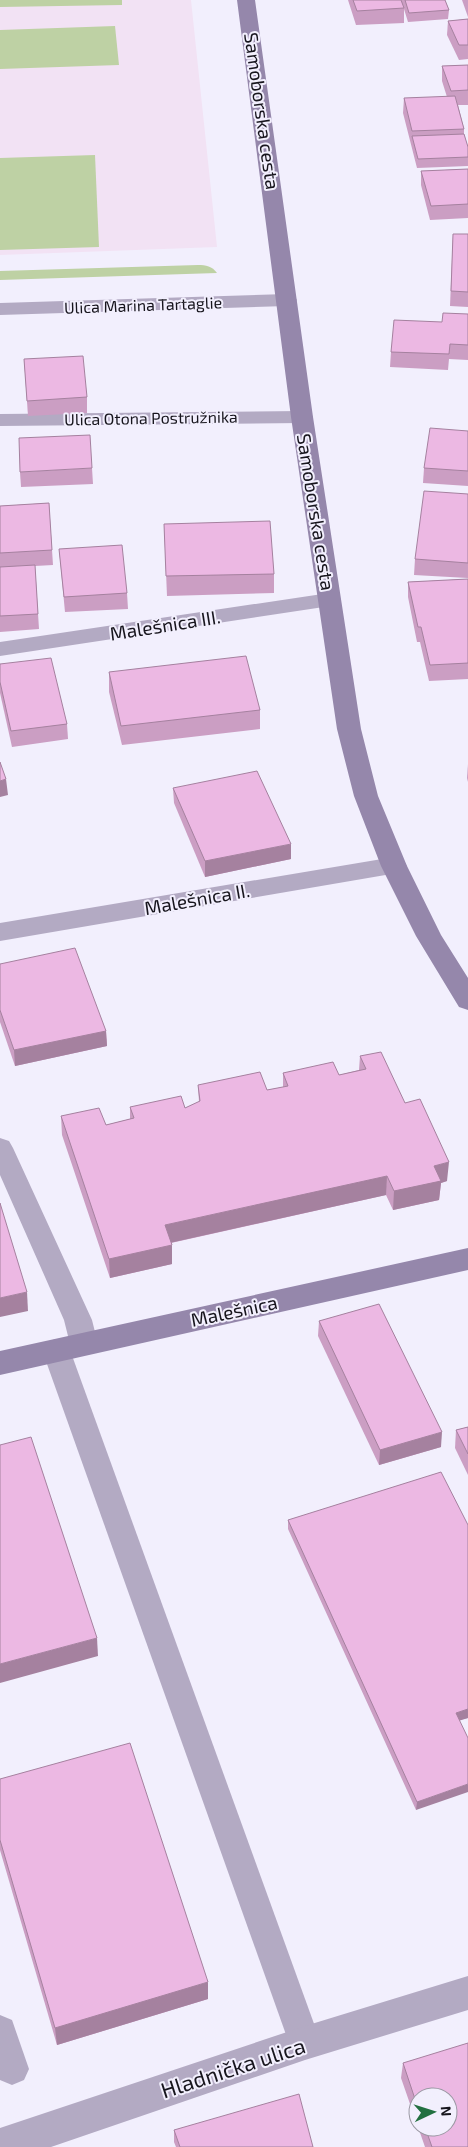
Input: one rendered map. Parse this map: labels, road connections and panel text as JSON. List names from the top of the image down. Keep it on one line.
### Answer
{"streets":{"street":["Samoborska cesta","Ulica Marina Tartaglie","Ulica Otona Postružnika","Malešnica III.","Malešnica II.","Malešnica","Hladnička ulica"]},"crossings":[["Samoborska cesta","Ulica Marina Tartaglie"],["Samoborska cesta","Ulica Otona Postružnika"],["Samoborska cesta","Malešnica III."],["Samoborska cesta","Malešnica II."]],"north":"right"}
